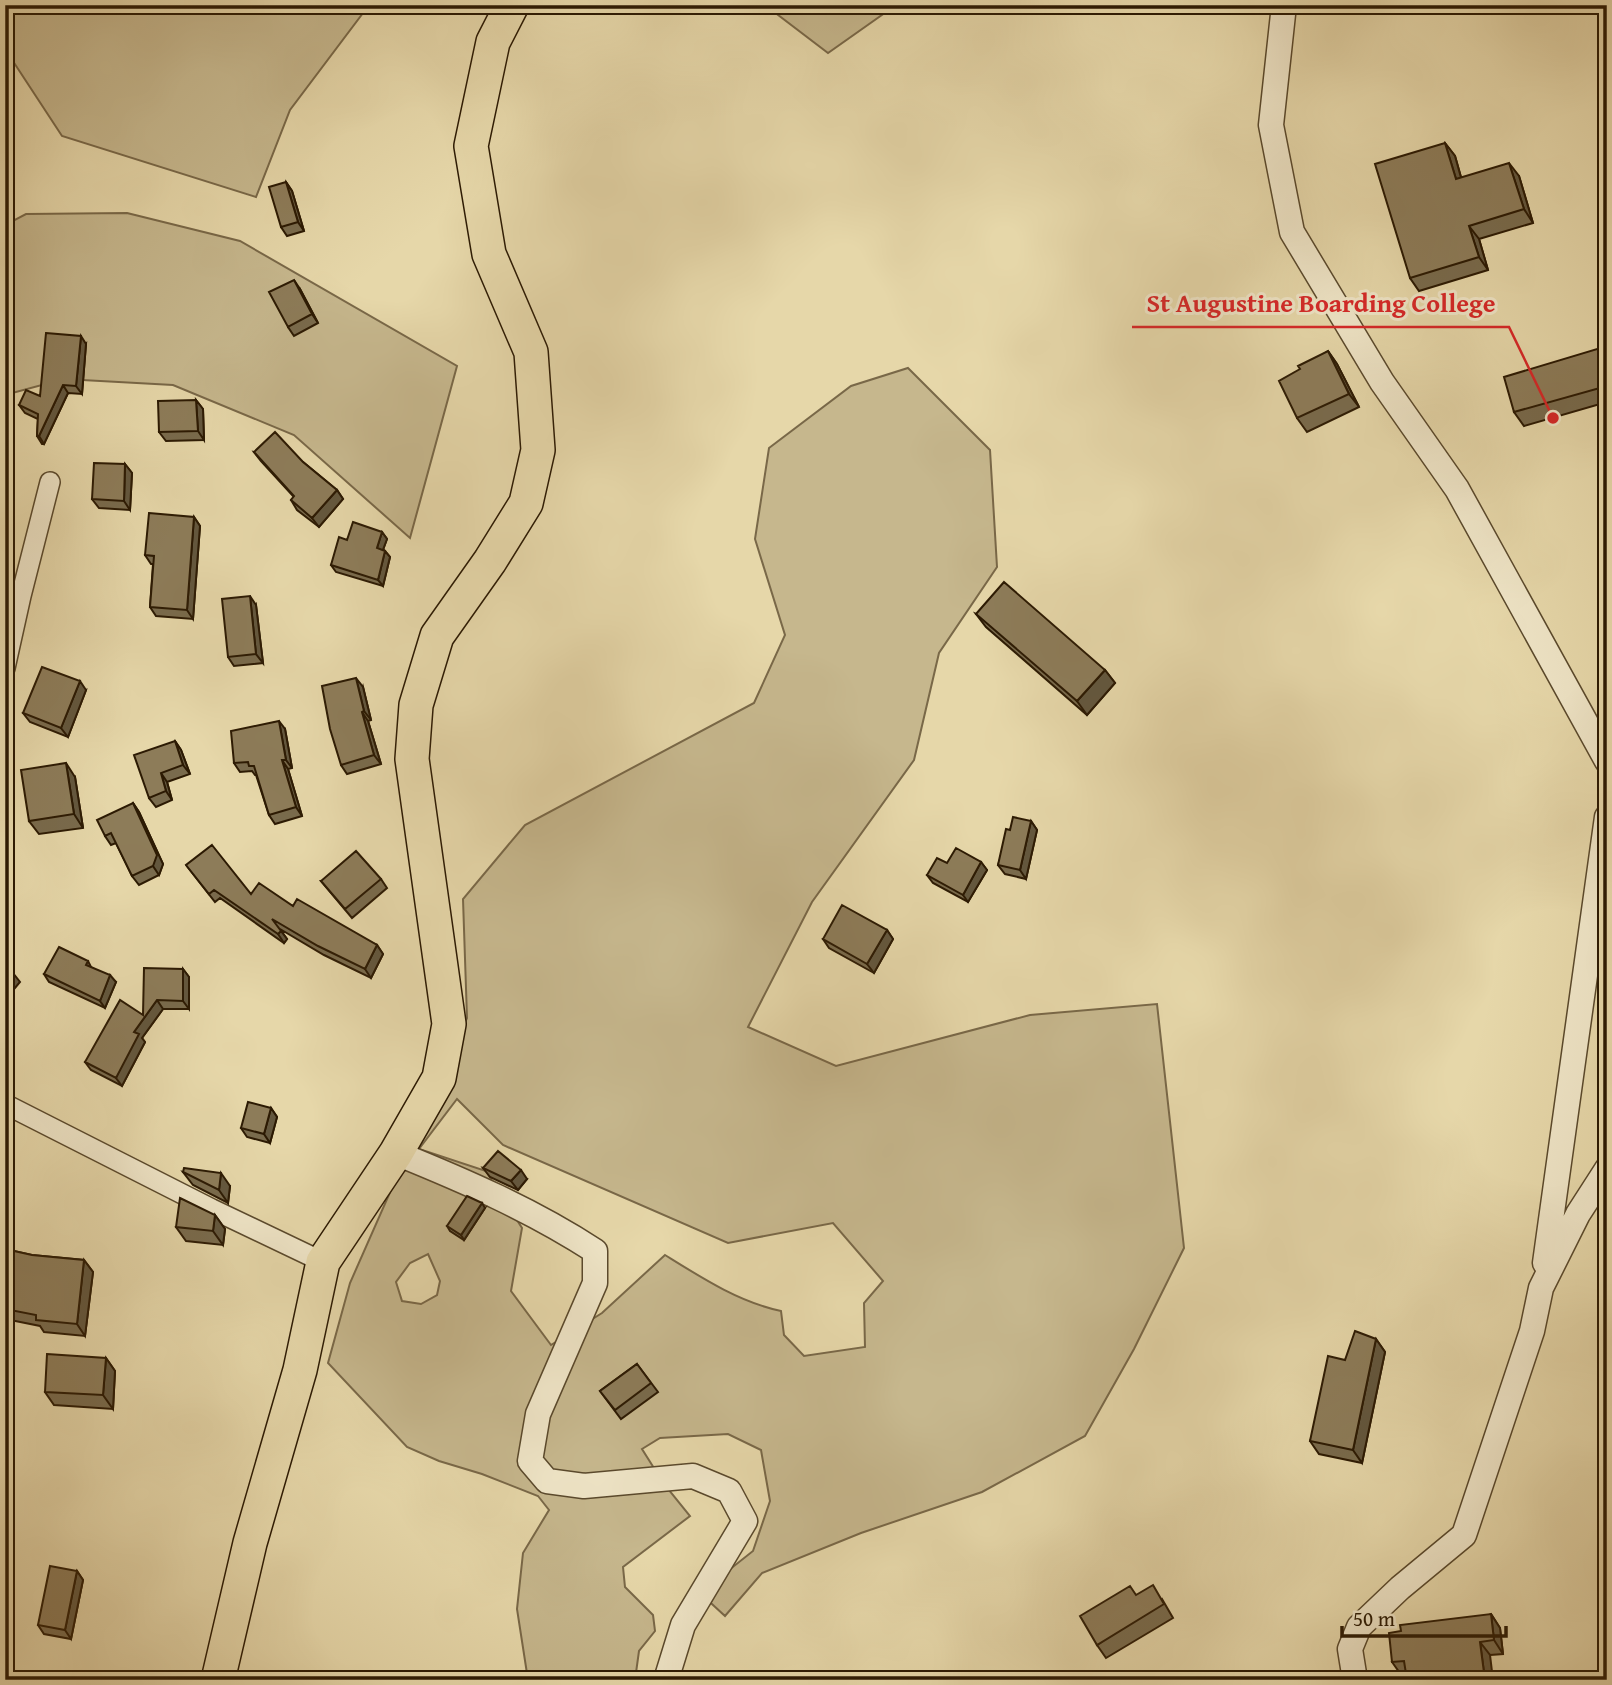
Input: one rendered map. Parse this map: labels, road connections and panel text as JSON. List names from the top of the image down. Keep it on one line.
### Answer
{"places":["St Augustine Boarding College"],"scale_bar":"50 m"}
